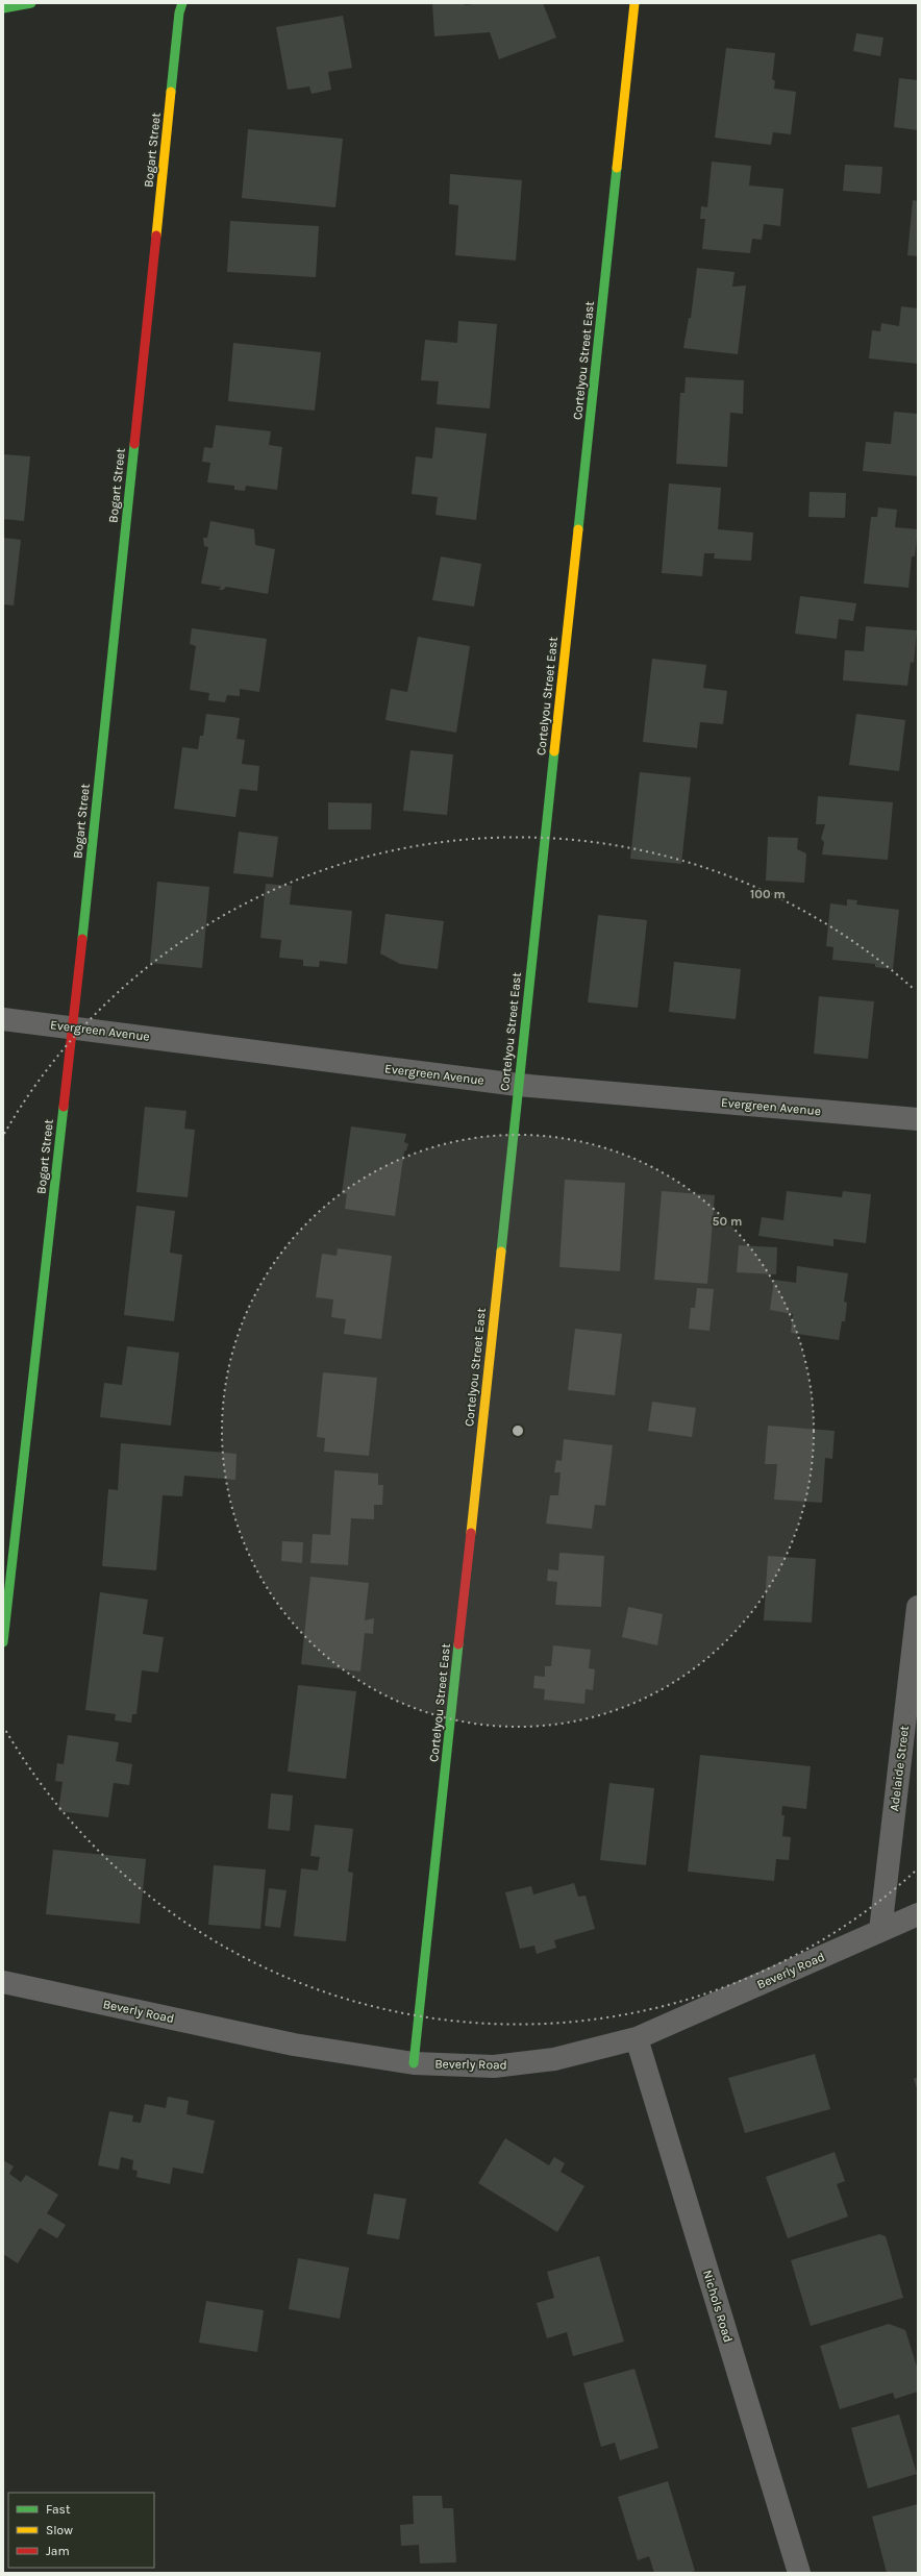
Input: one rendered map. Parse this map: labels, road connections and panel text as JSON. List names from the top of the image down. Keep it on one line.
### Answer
{"streets":{"street":["Bogart Street","Cortelyou Street East","Evergreen Avenue","Adelaide Street","Beverly Road","Nichols Road"]},"crossings":[["Bogart Street","Evergreen Avenue"],["Cortelyou Street East","Evergreen Avenue"],["Cortelyou Street East","Beverly Road"],["Adelaide Street","Beverly Road"],["Beverly Road","Nichols Road"]],"legend":["Fast","Slow","Jam"],"rings":["100 m","50 m"]}
